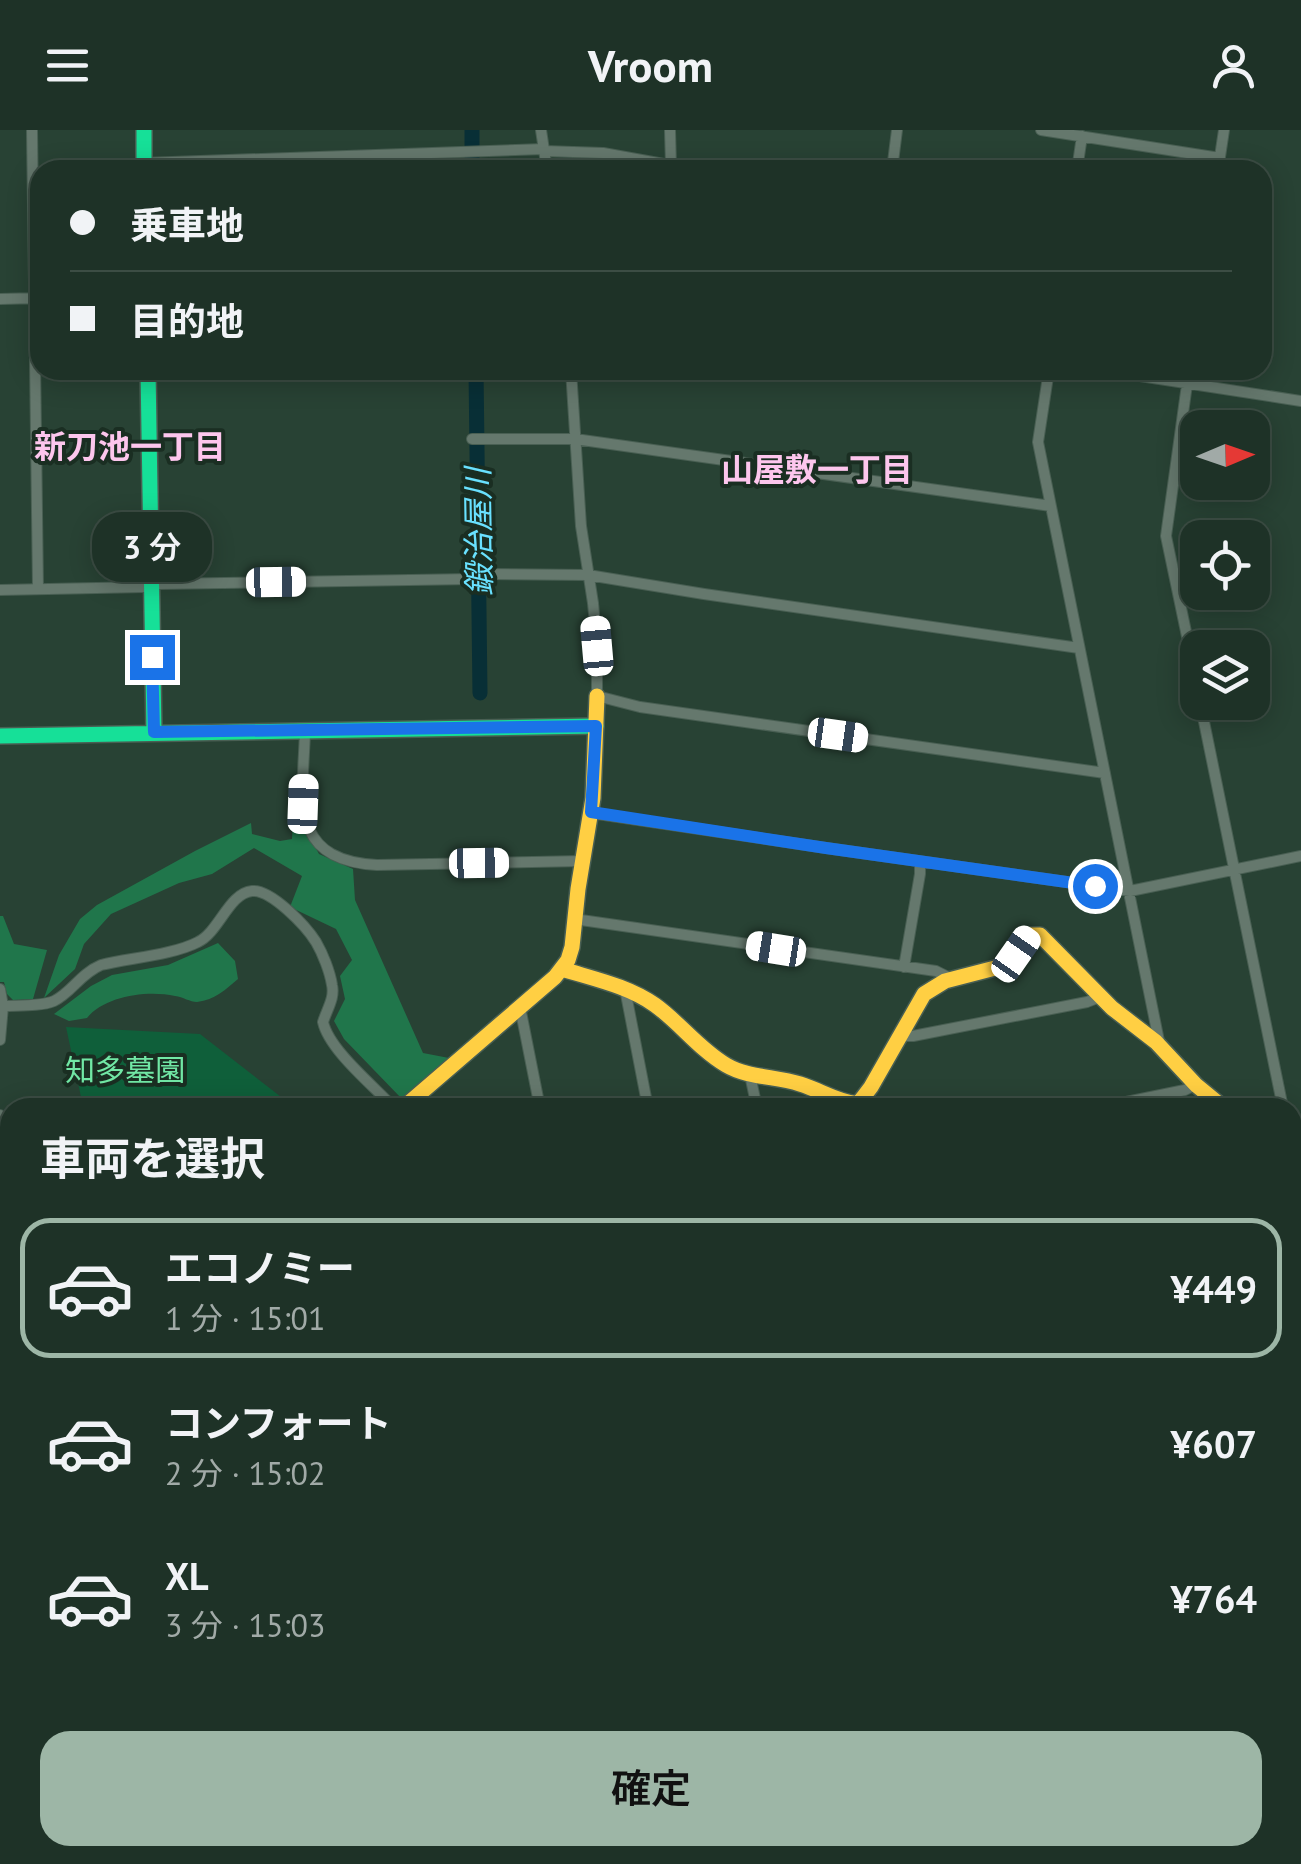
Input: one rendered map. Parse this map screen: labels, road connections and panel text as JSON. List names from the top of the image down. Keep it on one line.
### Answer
{"districts":["新刀池一丁目","山屋敷一丁目"],"water":["鍛治屋川"],"parks":["知多墓園"],"north":"right","page":{"header":"Vroom","banner":["乗車地","目的地"],"bubble":"3 分","heading":"車両を選択","list":[{"name":"エコノミー","note":"1 分 · 15:01","value":"¥449"},{"name":"コンフォート","note":"2 分 · 15:02","value":"¥607"},{"name":"XL","note":"3 分 · 15:03","value":"¥764"}],"buttons":"確定"}}
